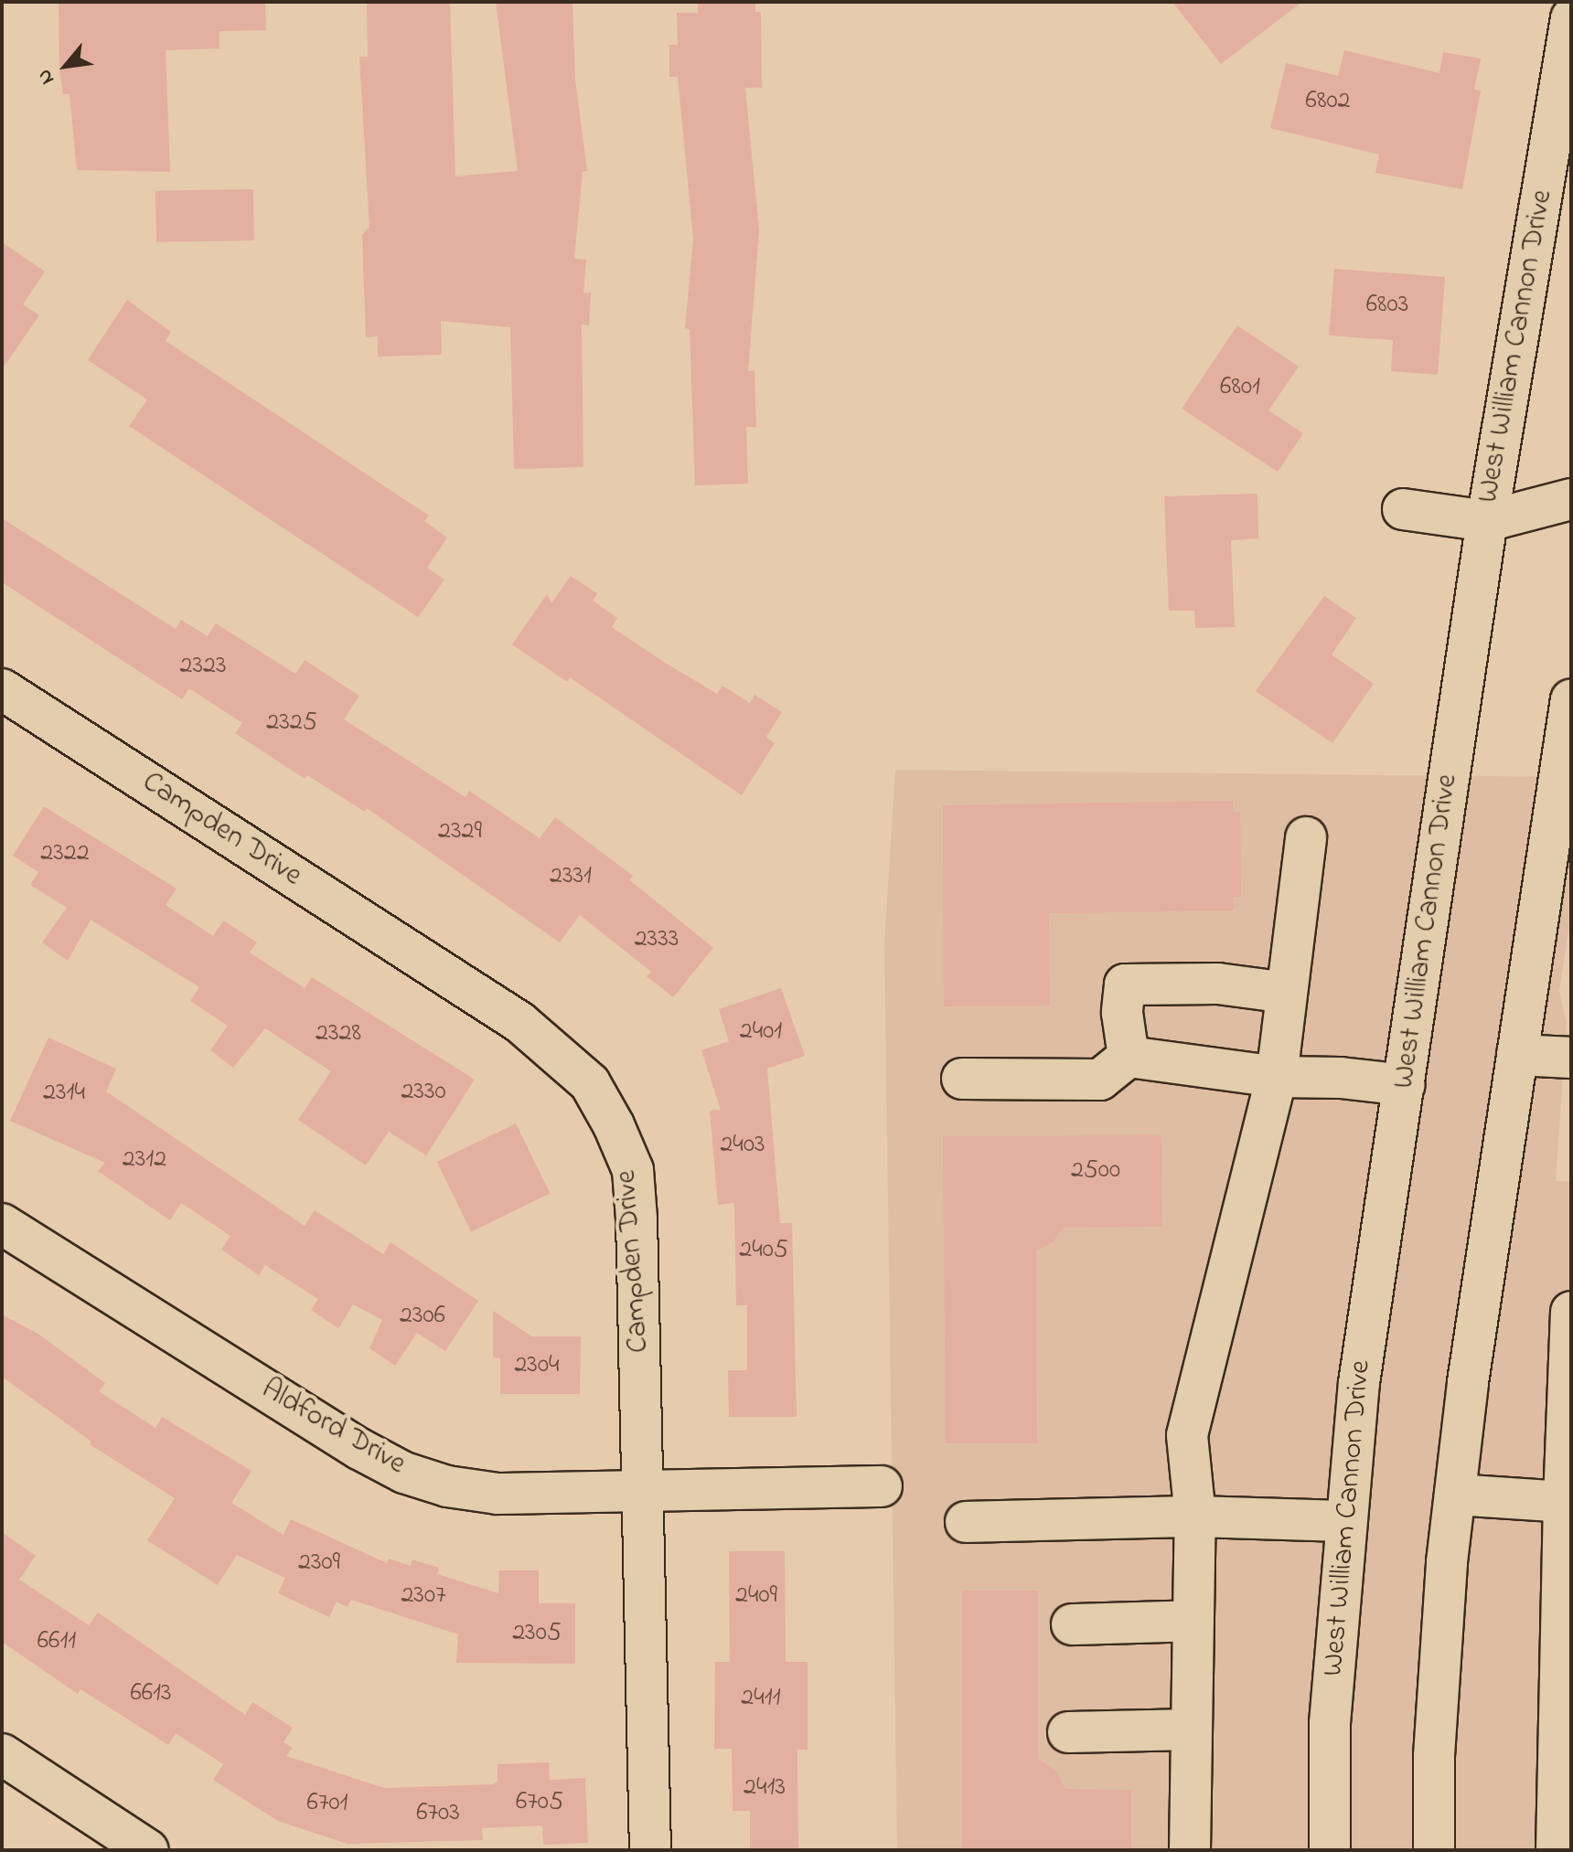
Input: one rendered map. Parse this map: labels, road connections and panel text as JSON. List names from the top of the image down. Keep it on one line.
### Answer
{"streets":{"main road":["West William Cannon Drive","Campden Drive","Aldford Drive"]},"crossings":[["Campden Drive","Aldford Drive"]],"house_numbers":["6802","6803","6801","2323","2325","2329","2322","2331","2333","2401","2328","2330","2314","2403","2312","2500","2405","2306","2304","2309","2307","2409","2305","6611","6613","2411","2413","6705","6701","6703"],"north":"bottom left"}
